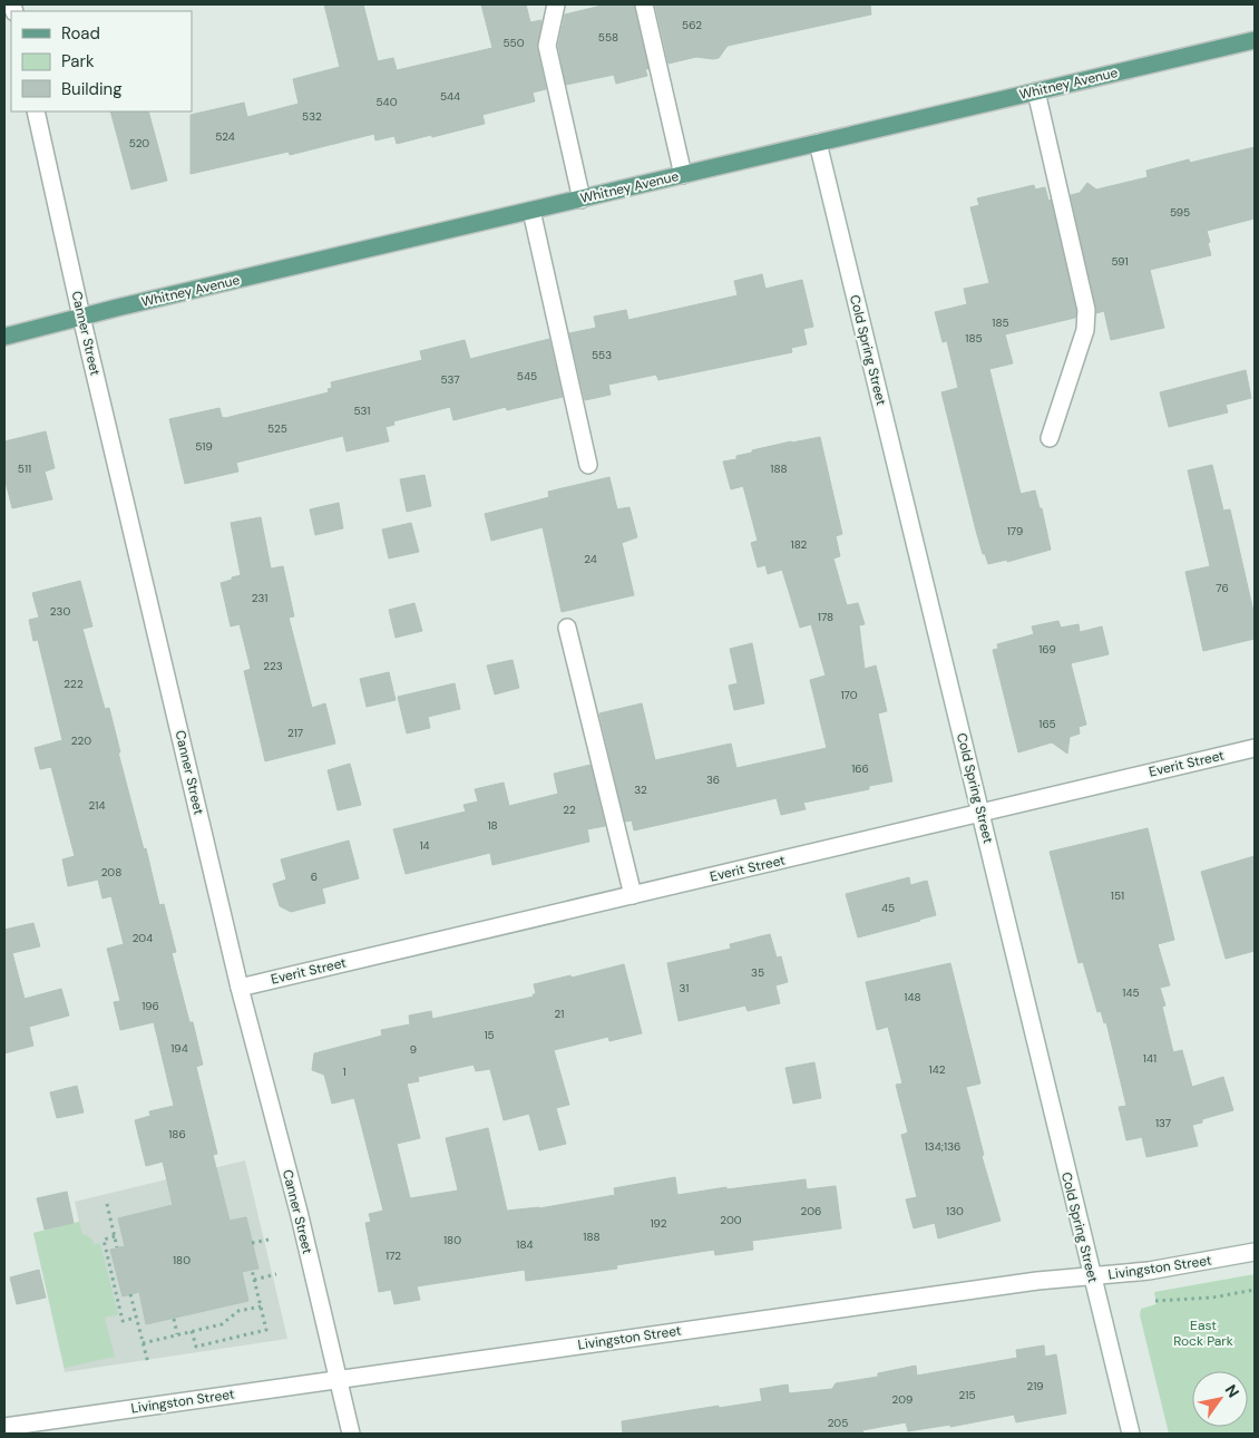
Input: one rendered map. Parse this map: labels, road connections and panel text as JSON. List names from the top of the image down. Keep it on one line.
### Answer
{"streets":{"main road":["Whitney Avenue"],"street":["Canner Street","Cold Spring Street","Everit Street","Livingston Street"]},"crossings":[["Whitney Avenue","Canner Street"],["Whitney Avenue","Cold Spring Street"],["Canner Street","Everit Street"],["Canner Street","Livingston Street"],["Cold Spring Street","Everit Street"],["Cold Spring Street","Livingston Street"]],"parks":["East Rock Park"],"house_numbers":["562","558","550","544","540","532","524","520","595","591","185","185","553","545","537","531","525","519","511","188","179","182","24","76","231","230","178","169","223","222","170","165","217","220","166","36","32","214","22","18","14","208","6","151","45","204","35","31","145","148","196","21","15","194","9","141","142","1","137","186","134;136","206","130","200","192","188","180","184","172","180","219","215","209","205"],"legend":["Road","Park","Building"],"north":"top right"}
